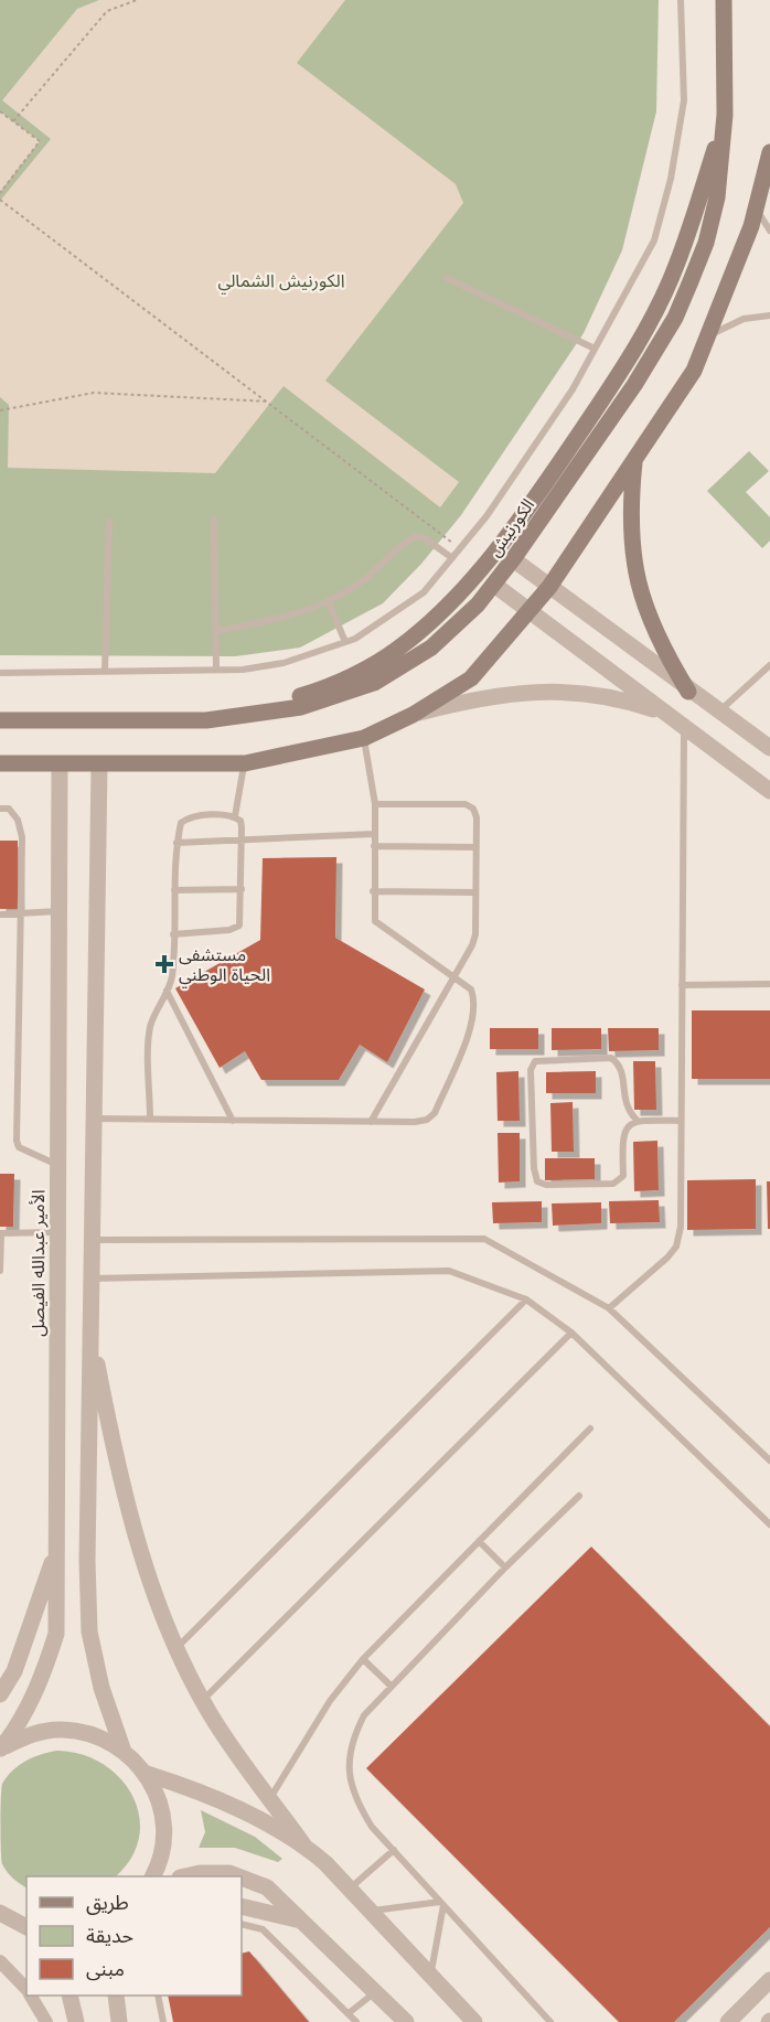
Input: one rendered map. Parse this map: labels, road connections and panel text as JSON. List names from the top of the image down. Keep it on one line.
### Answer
{"streets":{"main road":["الكورنيش"],"street":["الأمير عبدالله الفيصل"]},"parks":["الكورنيش الشمالي"],"places":{"health":["مستشفى الحياة الوطني"]},"legend":["طريق","حديقة","مبنى"]}
